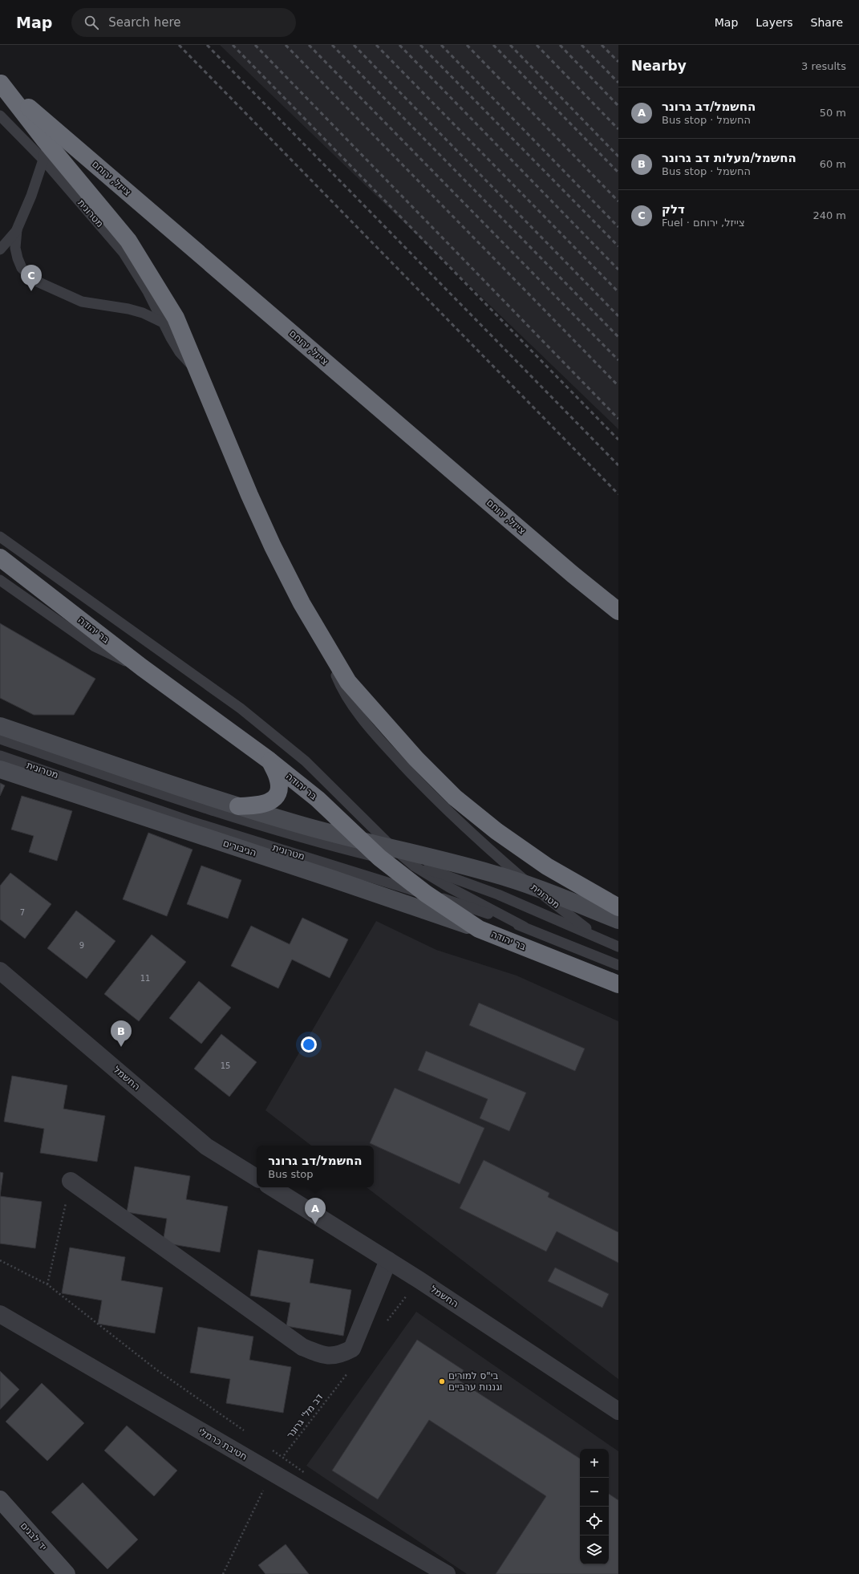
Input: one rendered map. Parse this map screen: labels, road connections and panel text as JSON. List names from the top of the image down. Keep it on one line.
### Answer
{"streets":{"highway":["צייזל, ירוחם","בר יהודה"],"street":["הגיבורים","החשמל","חטיבת כרמלי","יד לבנים"],"lane":["מטרונית"],"path":["דב מל' גרונר"]},"crossings":[["מטרונית","בר יהודה"],["בר יהודה","הגיבורים"],["דב מל' גרונר","חטיבת כרמלי"]],"places":["בי\"ס למורים וגננות ערביים"],"house_numbers":["7","9","11","15"],"page":{"header":"Map","search":"Search here","nav":["Map","Layers","Share"],"heading":["Nearby","3 results"],"list":[{"mark":"A","name":"החשמל/דב גרונר","note":"Bus stop · החשמל","value":"50 m"},{"mark":"B","name":"החשמל/מעלות דב גרונר","note":"Bus stop · החשמל","value":"60 m"},{"mark":"C","name":"דלק","note":"Fuel · צייזל, ירוחם","value":"240 m"}],"pins":["C","B","A"],"popup":["החשמל/דב גרונר","Bus stop"],"map_buttons":["+","−"]}}
